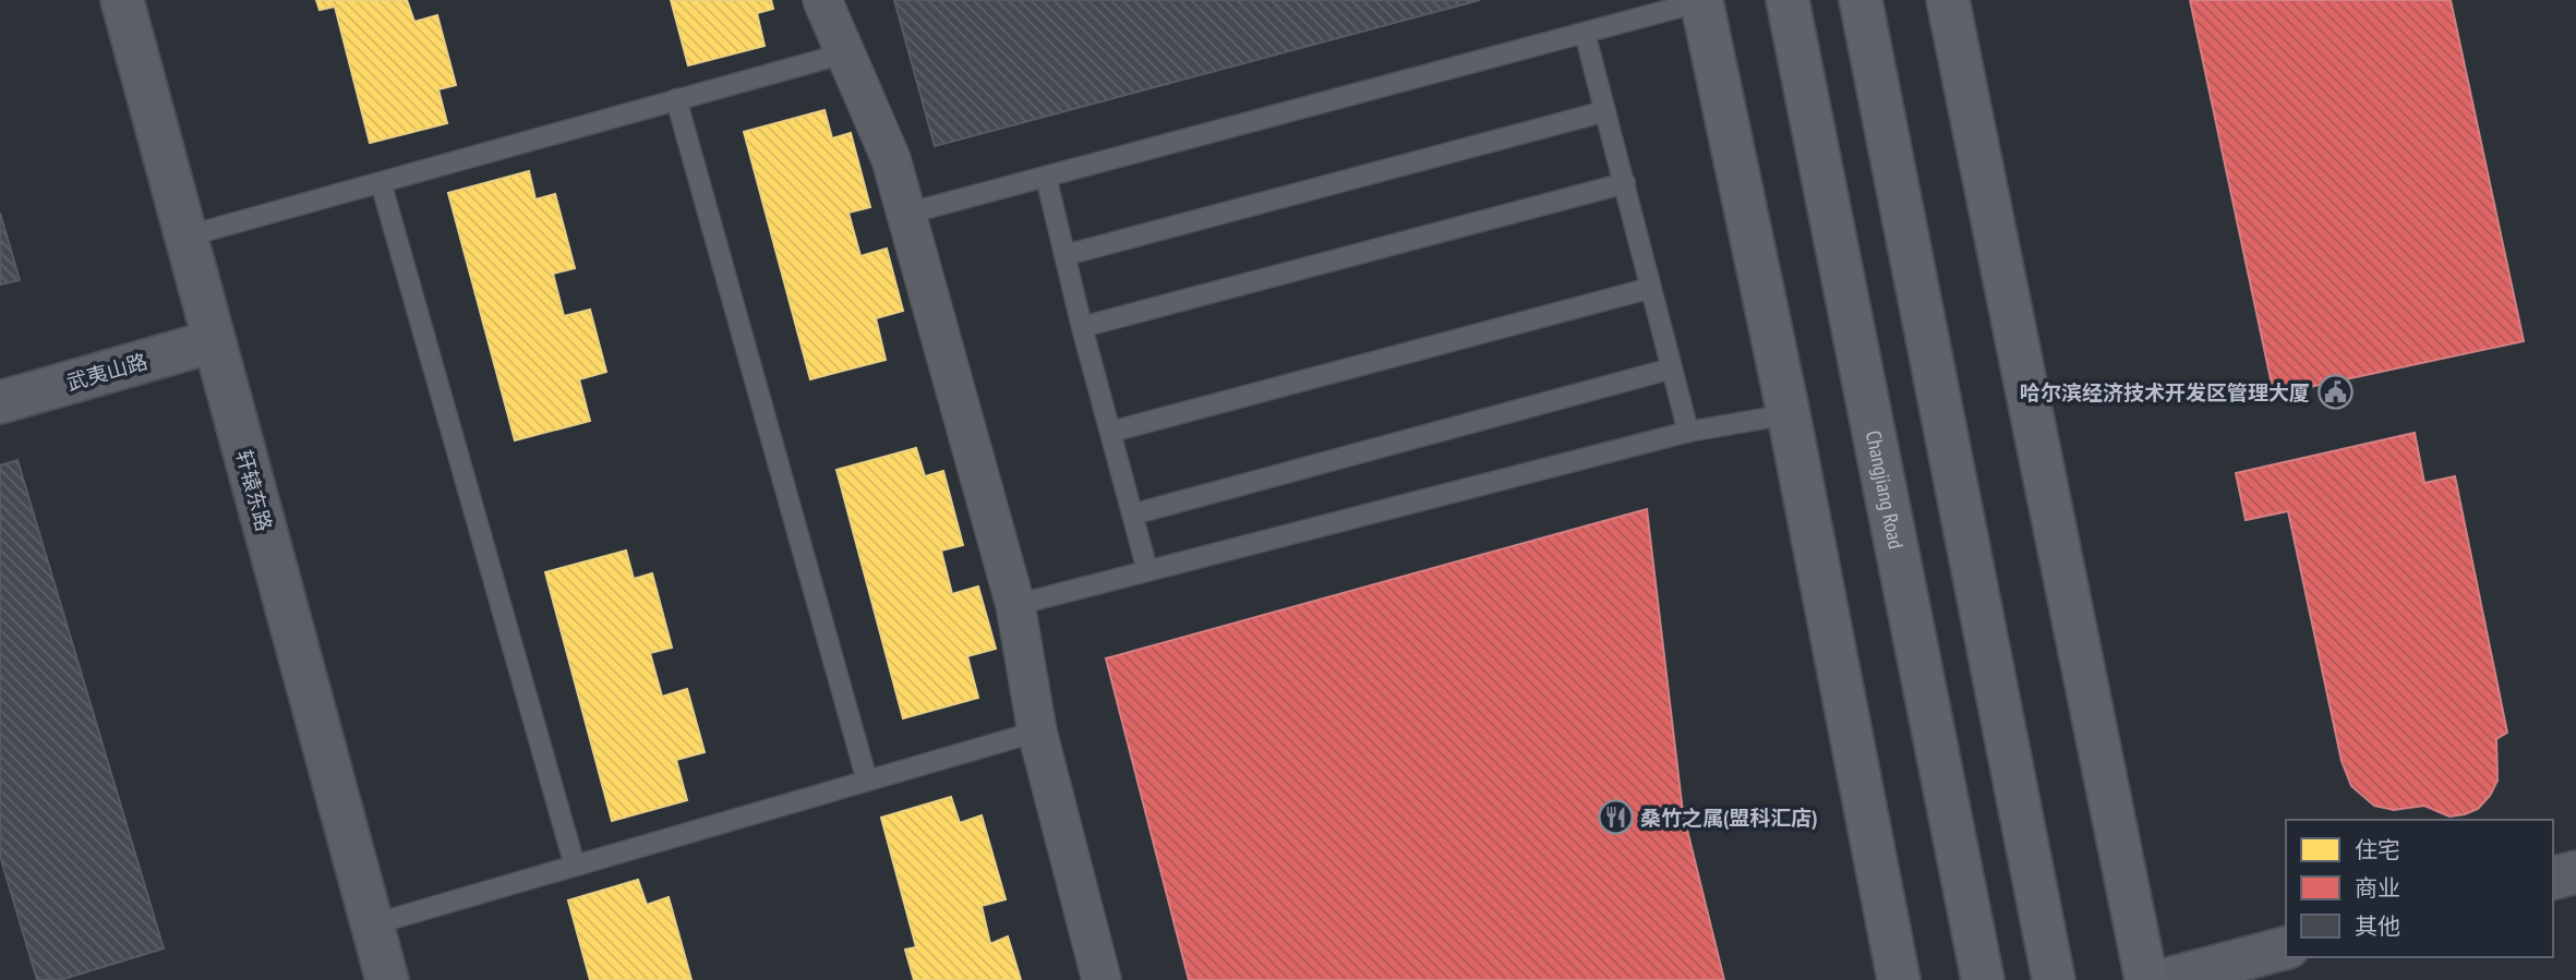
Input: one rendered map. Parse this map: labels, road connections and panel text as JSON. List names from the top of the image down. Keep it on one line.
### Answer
{"streets":{"main road":["Changjiang Road"],"street":["武夷山路","轩辕东路"]},"crossings":[["武夷山路","轩辕东路"]],"places":{"public building":["哈尔滨经济技术开发区管理大厦"],"restaurant":["桑竹之属(盟科汇店)"]},"legend":["住宅","商业","其他"]}
